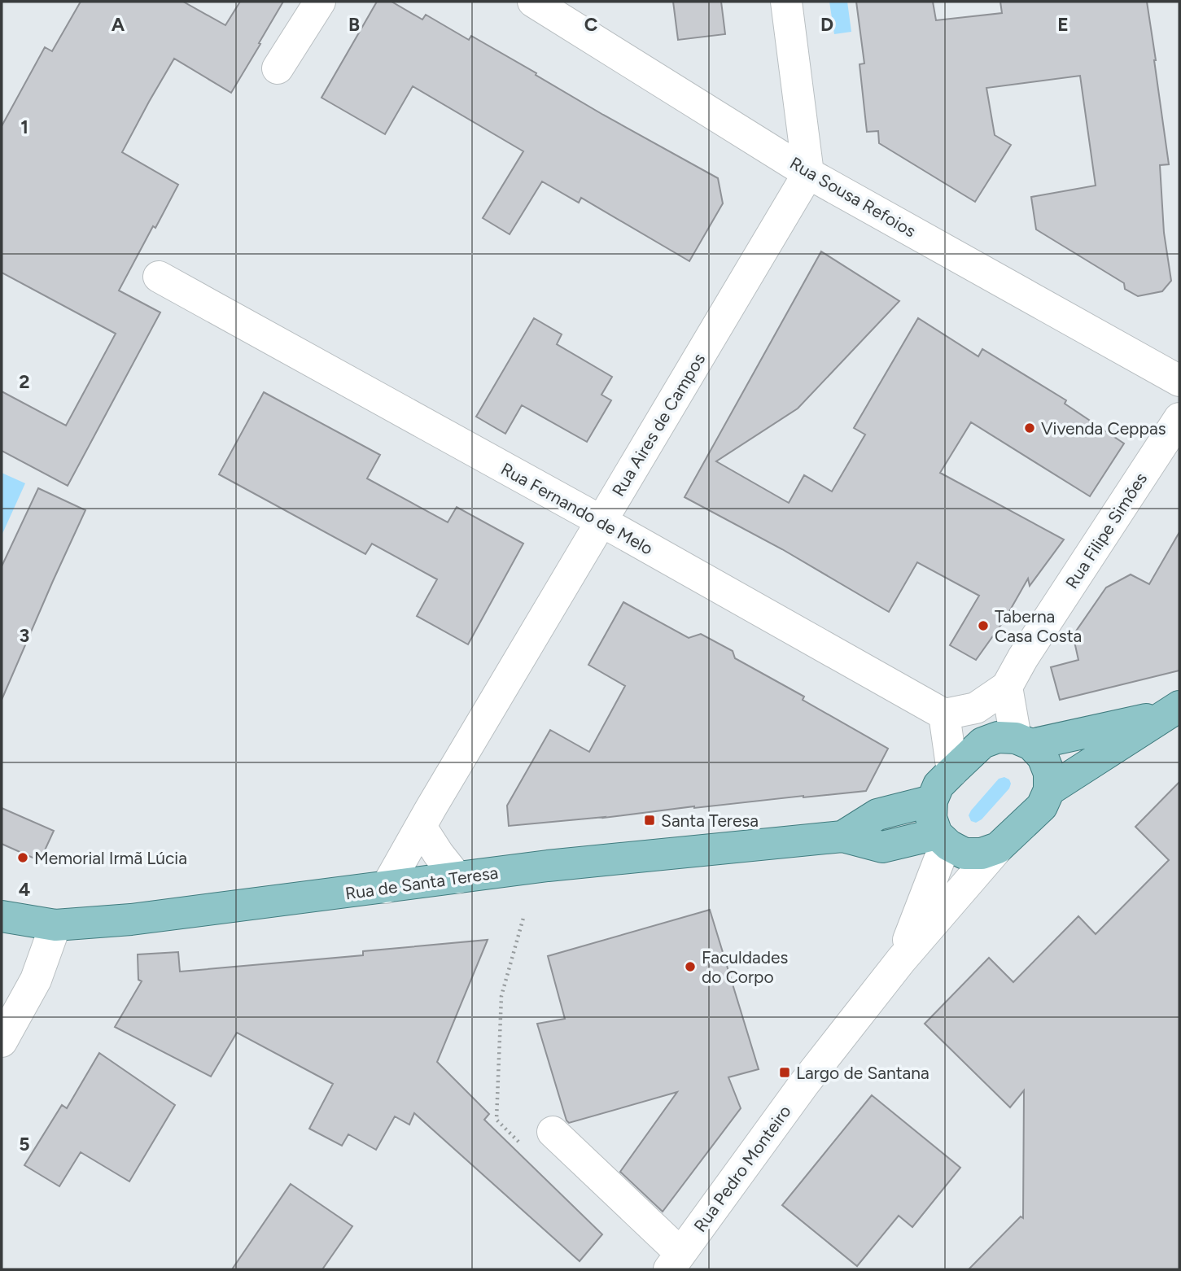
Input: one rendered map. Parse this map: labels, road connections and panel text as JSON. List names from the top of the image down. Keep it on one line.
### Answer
{"streets":{"main road":["Rua de Santa Teresa"],"street":["Rua Sousa Refoios","Rua Aires de Campos","Rua Fernando de Melo","Rua Filipe Simões","Rua Pedro Monteiro"]},"crossings":[["Rua Sousa Refoios","Rua Aires de Campos"],["Rua Aires de Campos","Rua Fernando de Melo"],["Rua Aires de Campos","Rua de Santa Teresa"]],"places":{"other":["Vivenda Ceppas","Taberna Casa Costa","Memorial Irmã Lúcia","Faculdades do Corpo"],"transit":["Santa Teresa","Largo de Santana"]},"grid":{"columns":["A","B","C","D","E"],"rows":["1","2","3","4","5"]}}
